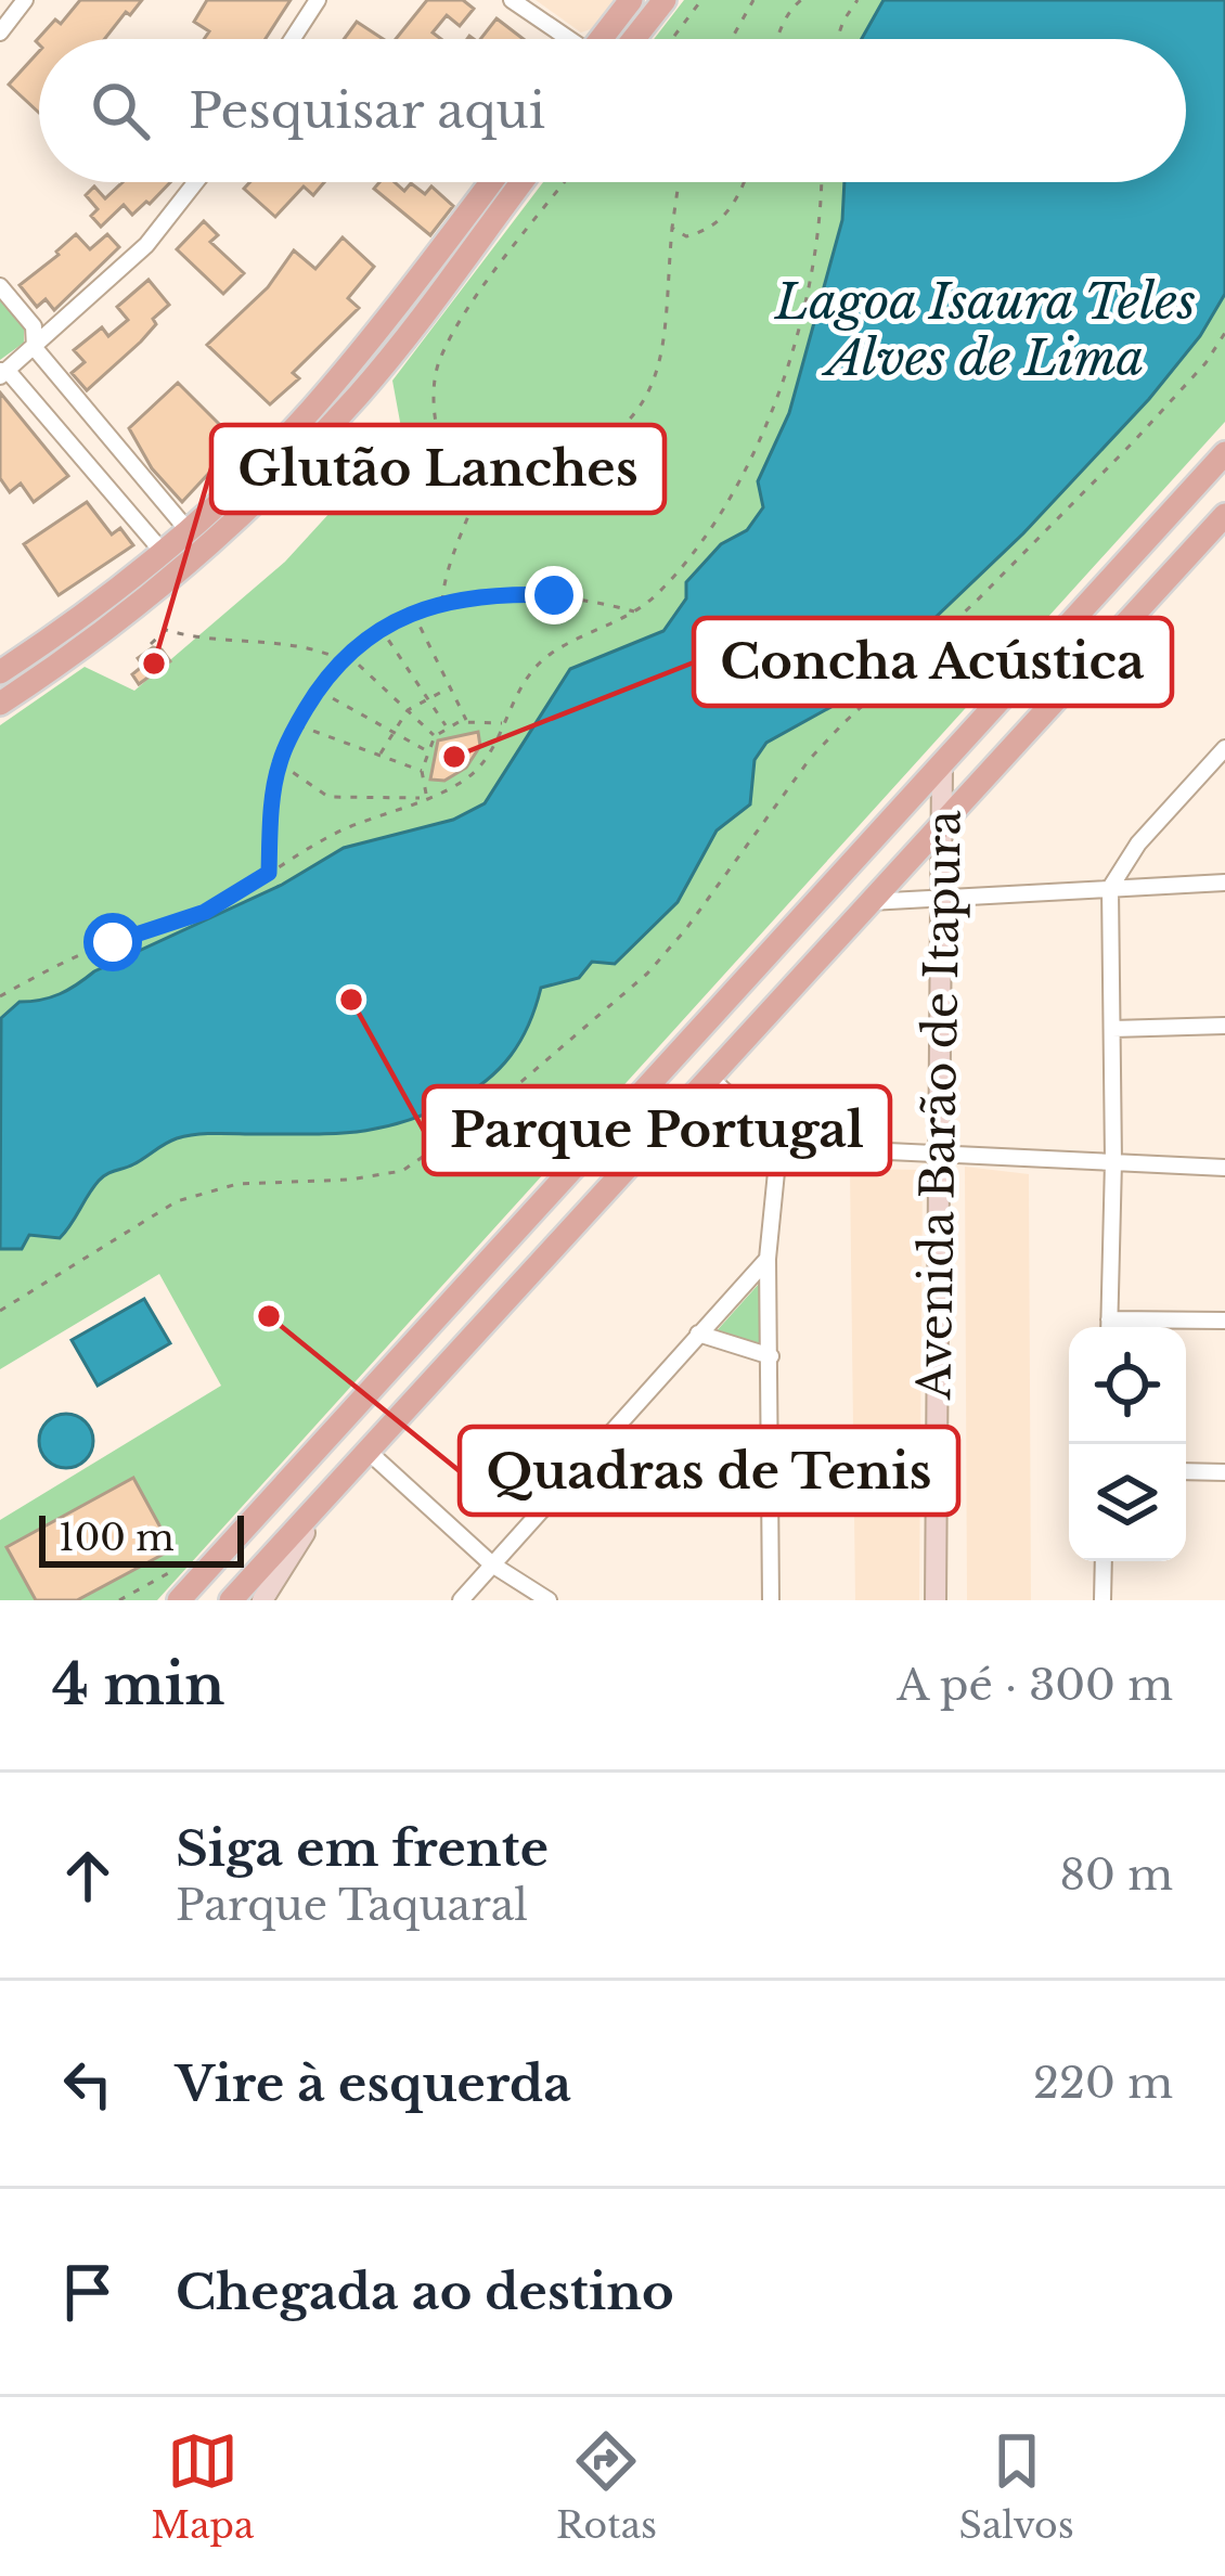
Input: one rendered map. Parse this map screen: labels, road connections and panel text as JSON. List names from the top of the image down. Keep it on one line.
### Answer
{"streets":{"main road":["Avenida Barão de Itapura"]},"water":["Lagoa Isaura Teles Alves de Lima"],"places":["Glutão Lanches","Concha Acústica","Parque Portugal","Quadras de Tenis"],"scale_bar":"100 m","page":{"search":"Pesquisar aqui","scale":"100 m","heading":["4 min","A pé · 300 m"],"list":[["Siga em frente","Parque Taquaral","80 m"],["Vire à esquerda","220 m"],"Chegada ao destino"],"nav":["Mapa","Rotas","Salvos"]}}
